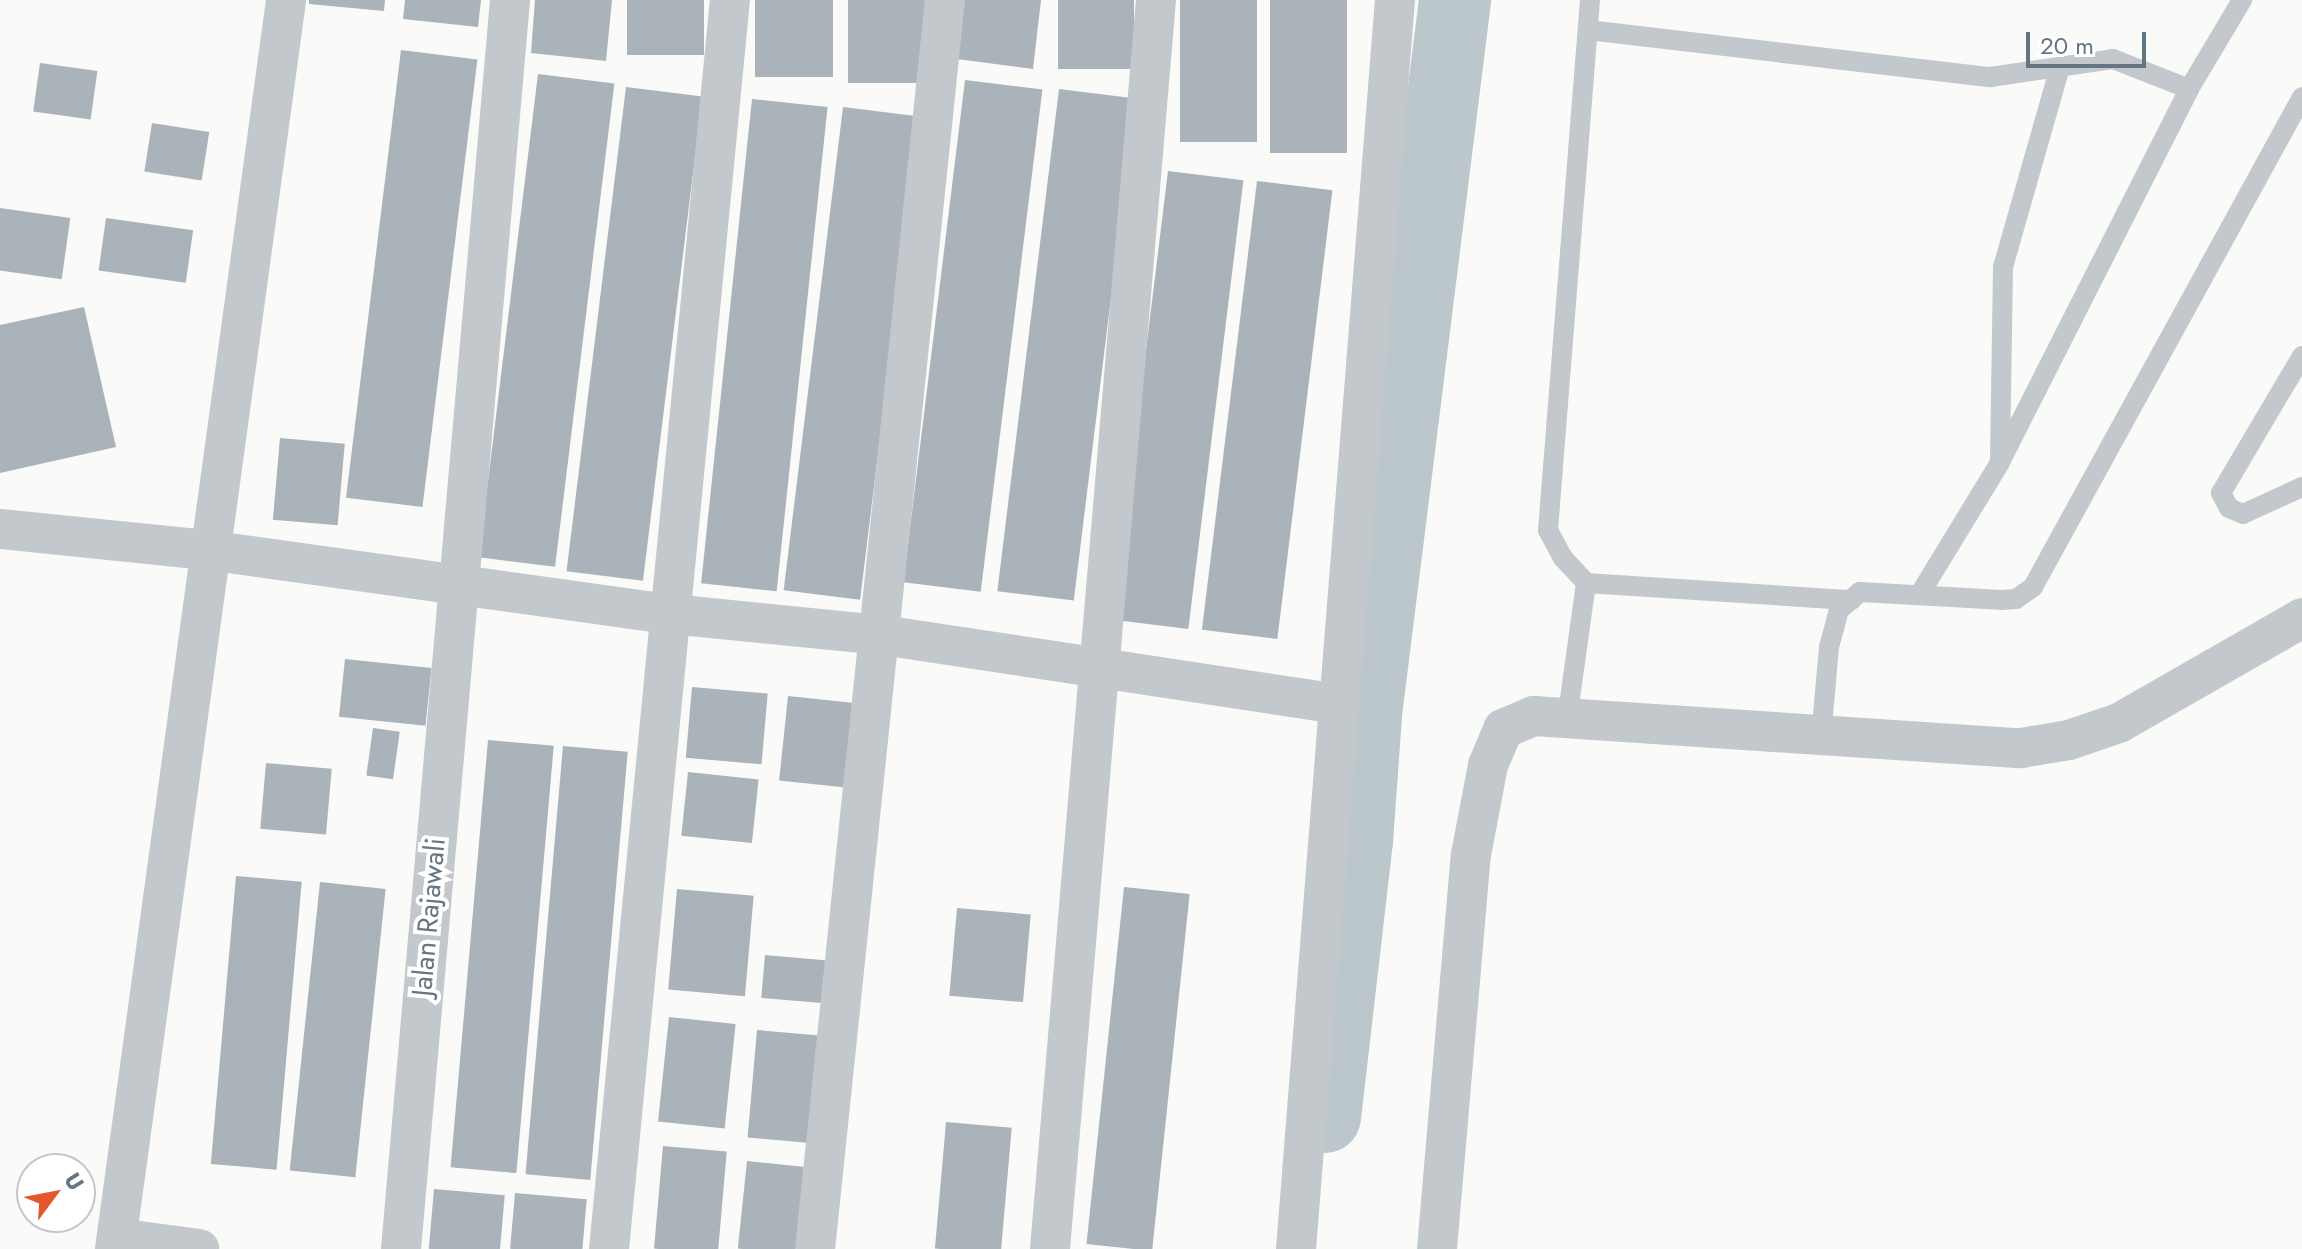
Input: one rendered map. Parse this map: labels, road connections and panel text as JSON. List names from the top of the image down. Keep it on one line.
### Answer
{"streets":{"street":["Jalan Rajawali"]},"scale_bar":"20 m","north":"top right"}
